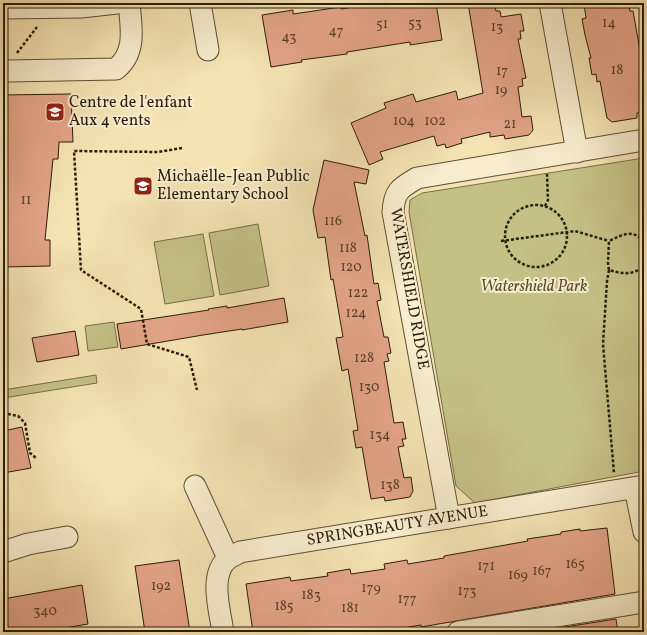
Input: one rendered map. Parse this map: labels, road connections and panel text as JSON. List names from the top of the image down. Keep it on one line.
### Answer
{"streets":{"street":["WATERSHIELD RIDGE","SPRINGBEAUTY AVENUE"]},"crossings":[["WATERSHIELD RIDGE","SPRINGBEAUTY AVENUE"]],"parks":["Watershield Park"],"places":{"school or university":["Centre de l'enfant Aux 4 vents","Michaëlle-Jean Public Elementary School"]},"house_numbers":["53","14","51","13","47","43","18","17","19","104","102","21","11","116","118","120","122","124","128","130","134","138","165","171","167","169","192","179","173","183","177","185","181","340"]}
